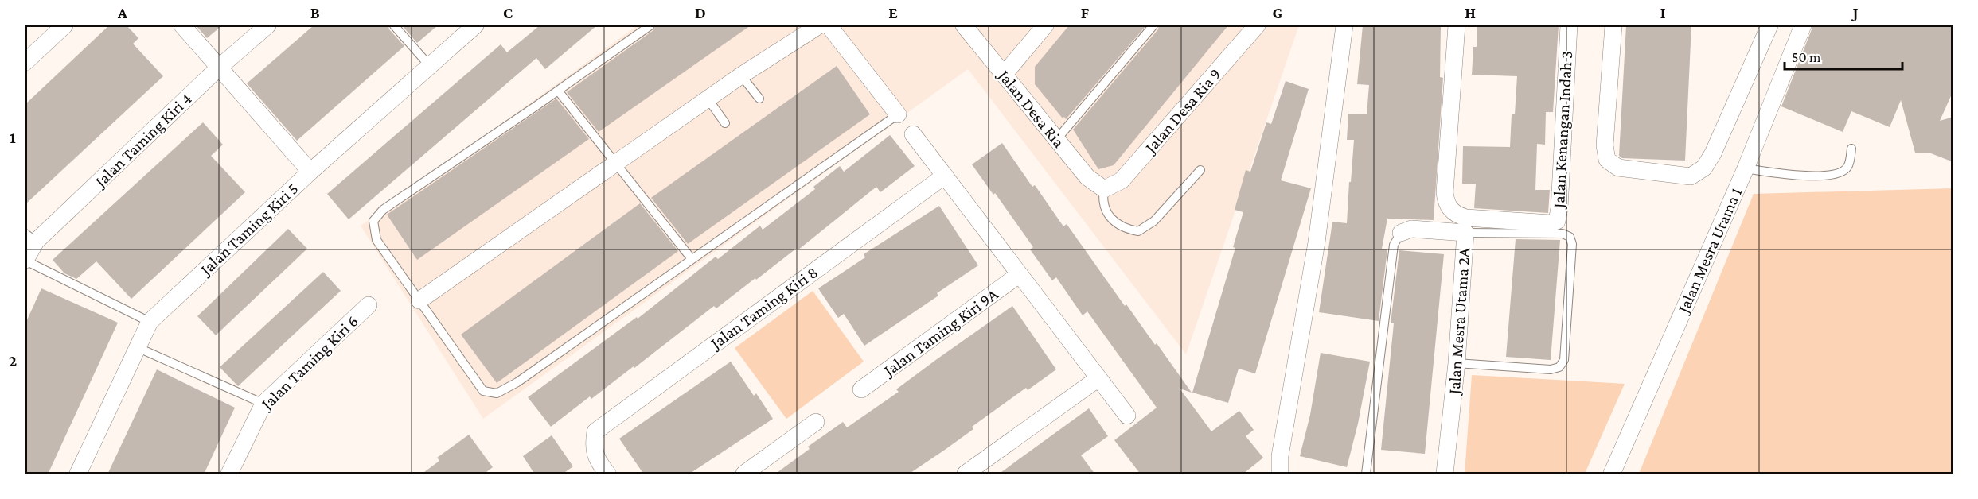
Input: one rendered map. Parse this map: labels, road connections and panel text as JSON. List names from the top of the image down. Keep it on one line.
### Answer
{"streets":{"street":["Jalan Desa Ria","Jalan Desa Ria 9","Jalan Kenangan Indah 3","Jalan Taming Kiri 4","Jalan Taming Kiri 5","Jalan Mesra Utama 1","Jalan Taming Kiri 8","Jalan Mesra Utama 2A","Jalan Taming Kiri 9A","Jalan Taming Kiri 6"]},"crossings":[["Jalan Desa Ria","Jalan Desa Ria 9"]],"scale_bar":"50 m","grid":{"columns":["A","B","C","D","E","F","G","H","I","J"],"rows":["1","2"]}}
